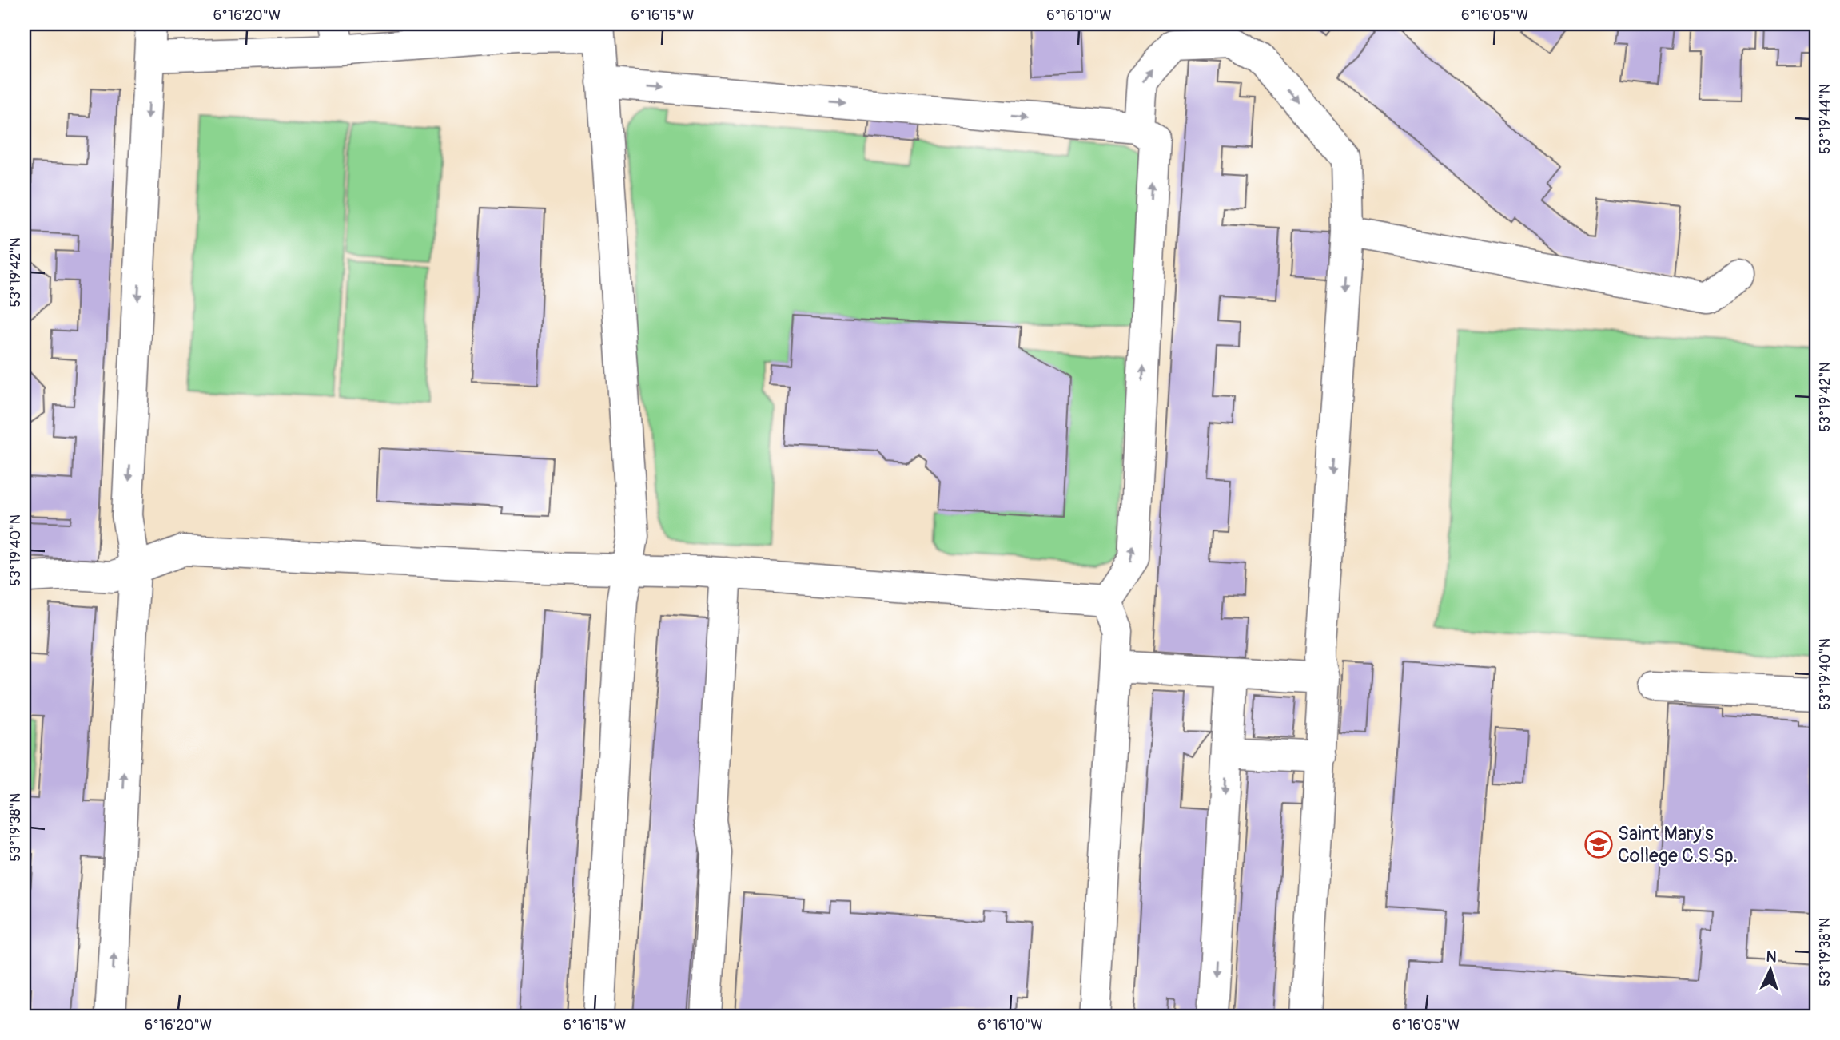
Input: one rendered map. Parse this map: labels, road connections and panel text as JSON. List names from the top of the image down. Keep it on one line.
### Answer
{"places":{"school or university":["Saint Mary's College C.S.Sp."]},"north":"top","coordinates":["6°16'20\"W","6°16'15\"W","6°16'10\"W","6°16'05\"W","53°19'44\"N","53°19'42\"N","53°19'40\"N","53°19'38\"N"]}
